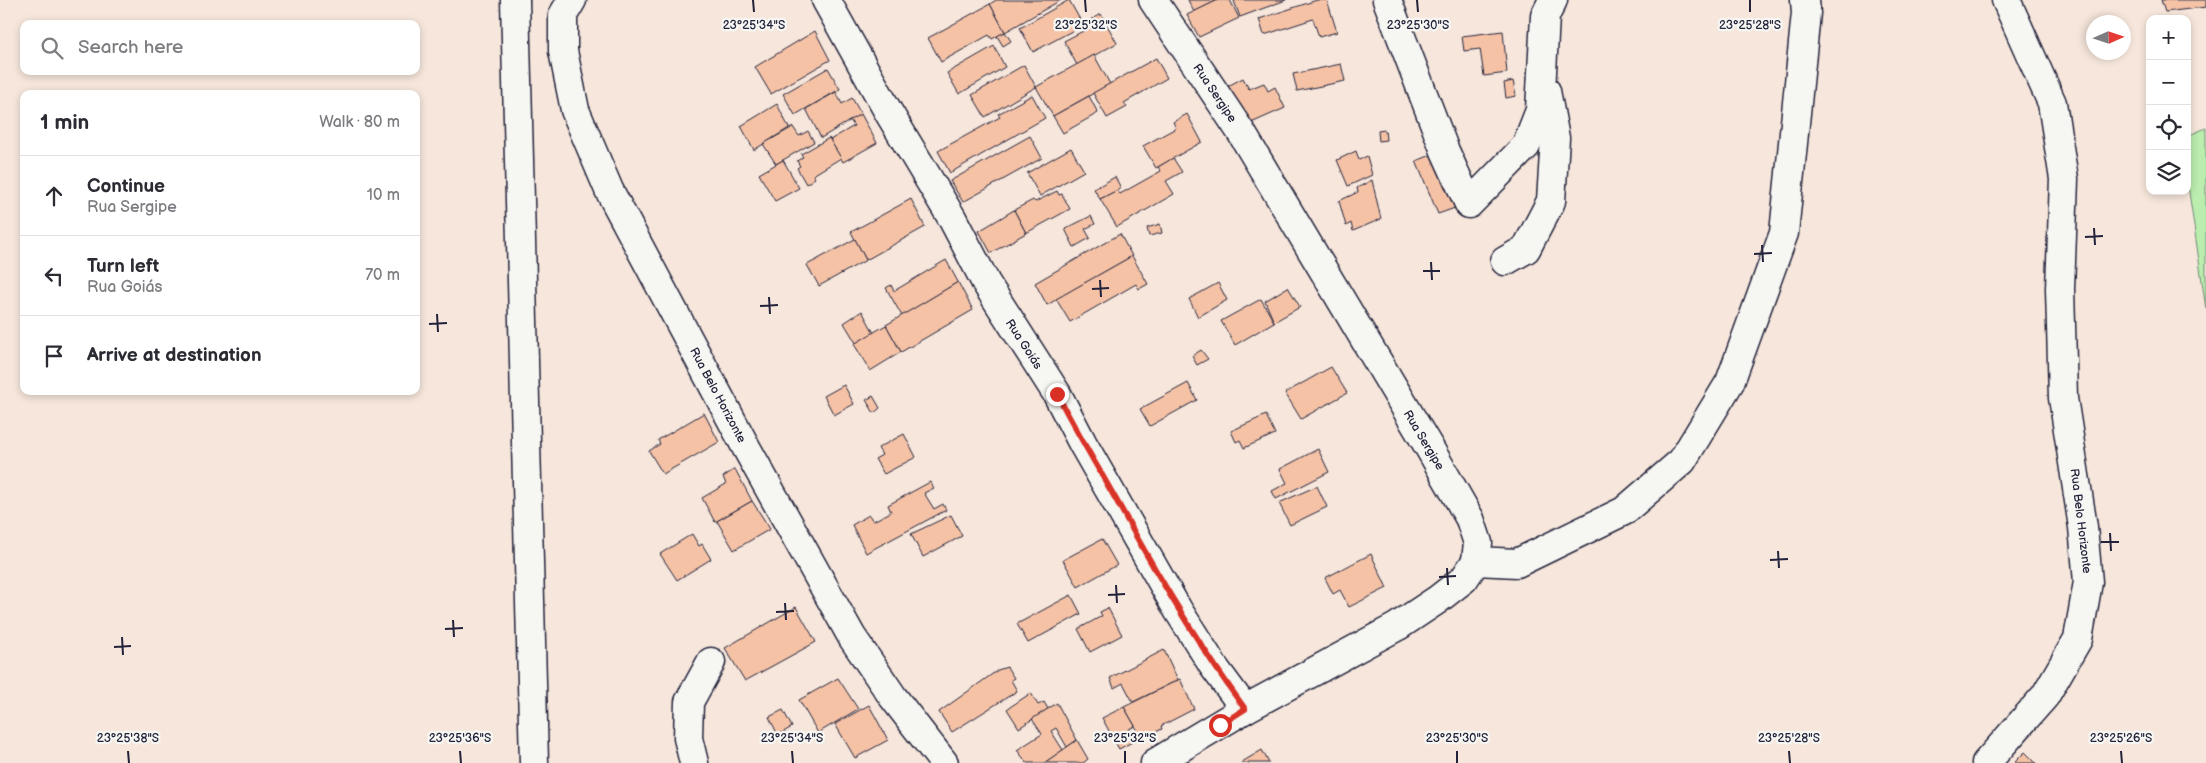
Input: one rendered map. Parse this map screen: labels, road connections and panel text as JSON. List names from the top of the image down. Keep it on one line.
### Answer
{"streets":{"street":["Rua Sergipe","Rua Goiás","Rua Belo Horizonte"]},"north":"right","page":{"map_buttons":["+","−"],"search":"Search here","heading":["1 min","Walk · 80 m"],"list":[["Continue","Rua Sergipe","10 m"],["Turn left","Rua Goiás","70 m"],"Arrive at destination"]},"coordinates":["23°25'34\"S","23°25'32\"S","23°25'30\"S","23°25'28\"S","23°25'38\"S","23°25'36\"S","23°25'26\"S"]}
